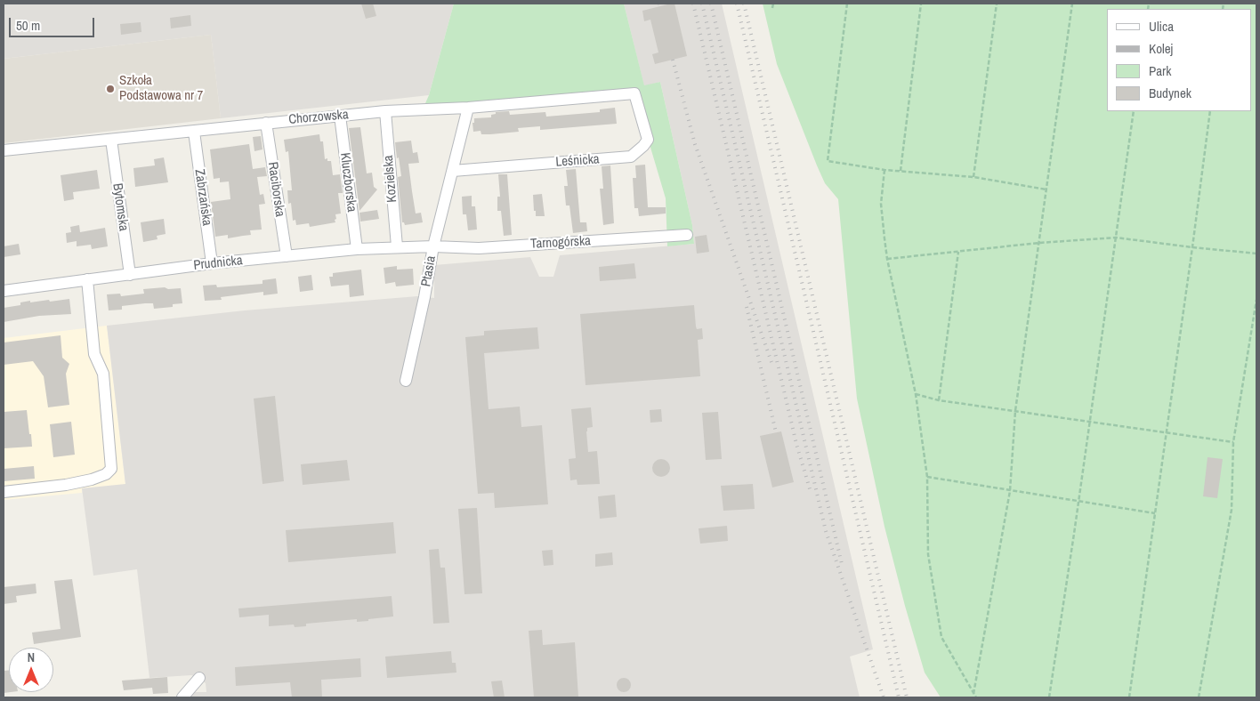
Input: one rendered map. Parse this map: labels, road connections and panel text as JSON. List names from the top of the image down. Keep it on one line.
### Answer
{"streets":{"street":["Chorzowska","Leśnicka","Kozielska","Kluczborska","Raciborska","Zabrzańska","Bytomska","Tarnogórska","Prudnicka","Ptasia"]},"crossings":[["Chorzowska","Leśnicka"],["Chorzowska","Kozielska"],["Chorzowska","Kluczborska"],["Chorzowska","Raciborska"],["Chorzowska","Zabrzańska"],["Chorzowska","Bytomska"],["Chorzowska","Ptasia"],["Leśnicka","Ptasia"],["Kozielska","Prudnicka"],["Kluczborska","Prudnicka"],["Raciborska","Prudnicka"],["Zabrzańska","Prudnicka"],["Bytomska","Prudnicka"],["Tarnogórska","Prudnicka"],["Tarnogórska","Ptasia"],["Prudnicka","Ptasia"]],"places":["Szkoła Podstawowa nr 7"],"legend":["Ulica","Kolej","Park","Budynek"],"scale_bar":"50 m","north":"top"}
